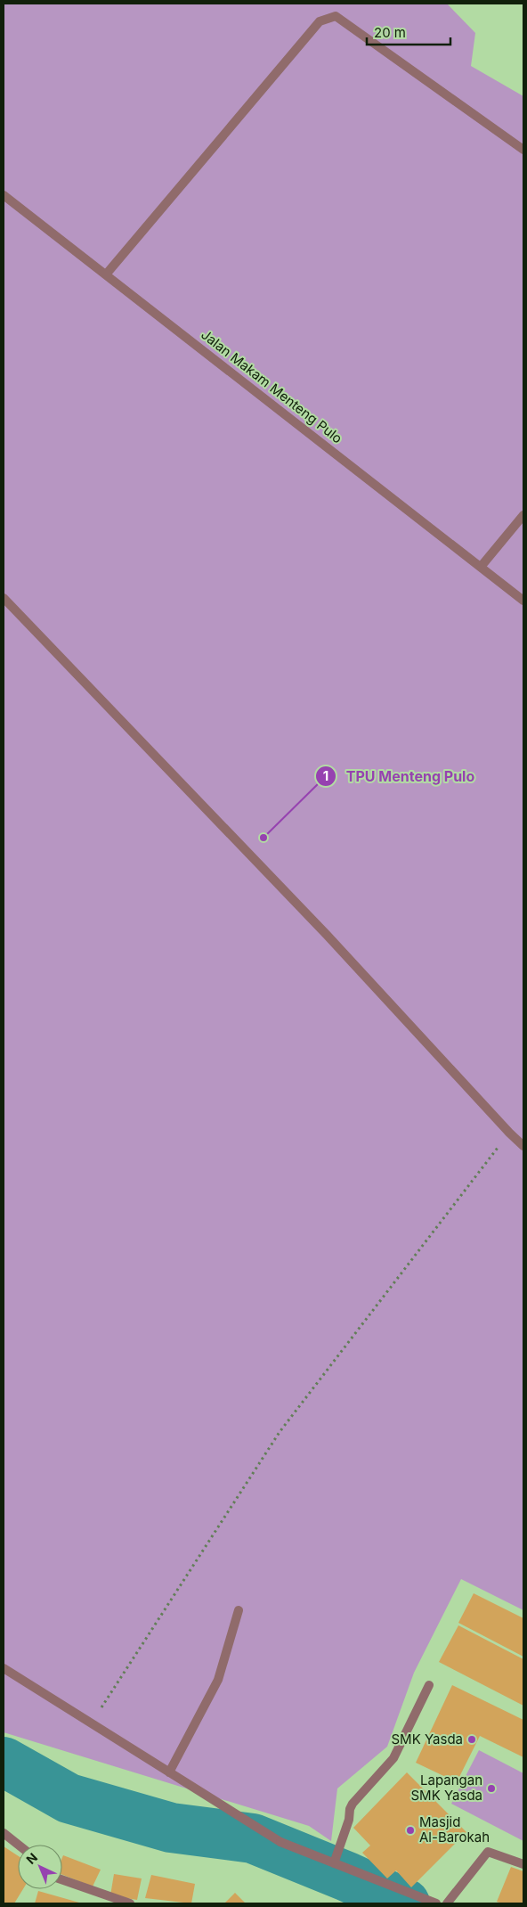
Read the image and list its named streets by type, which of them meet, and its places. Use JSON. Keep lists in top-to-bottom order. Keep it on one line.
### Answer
{"streets":{"street":["Jalan Makam Menteng Pulo"]},"places":["TPU Menteng Pulo","SMK Yasda","Lapangan SMK Yasda","Masjid Al-Barokah"],"scale_bar":"20 m","north":"top left"}
